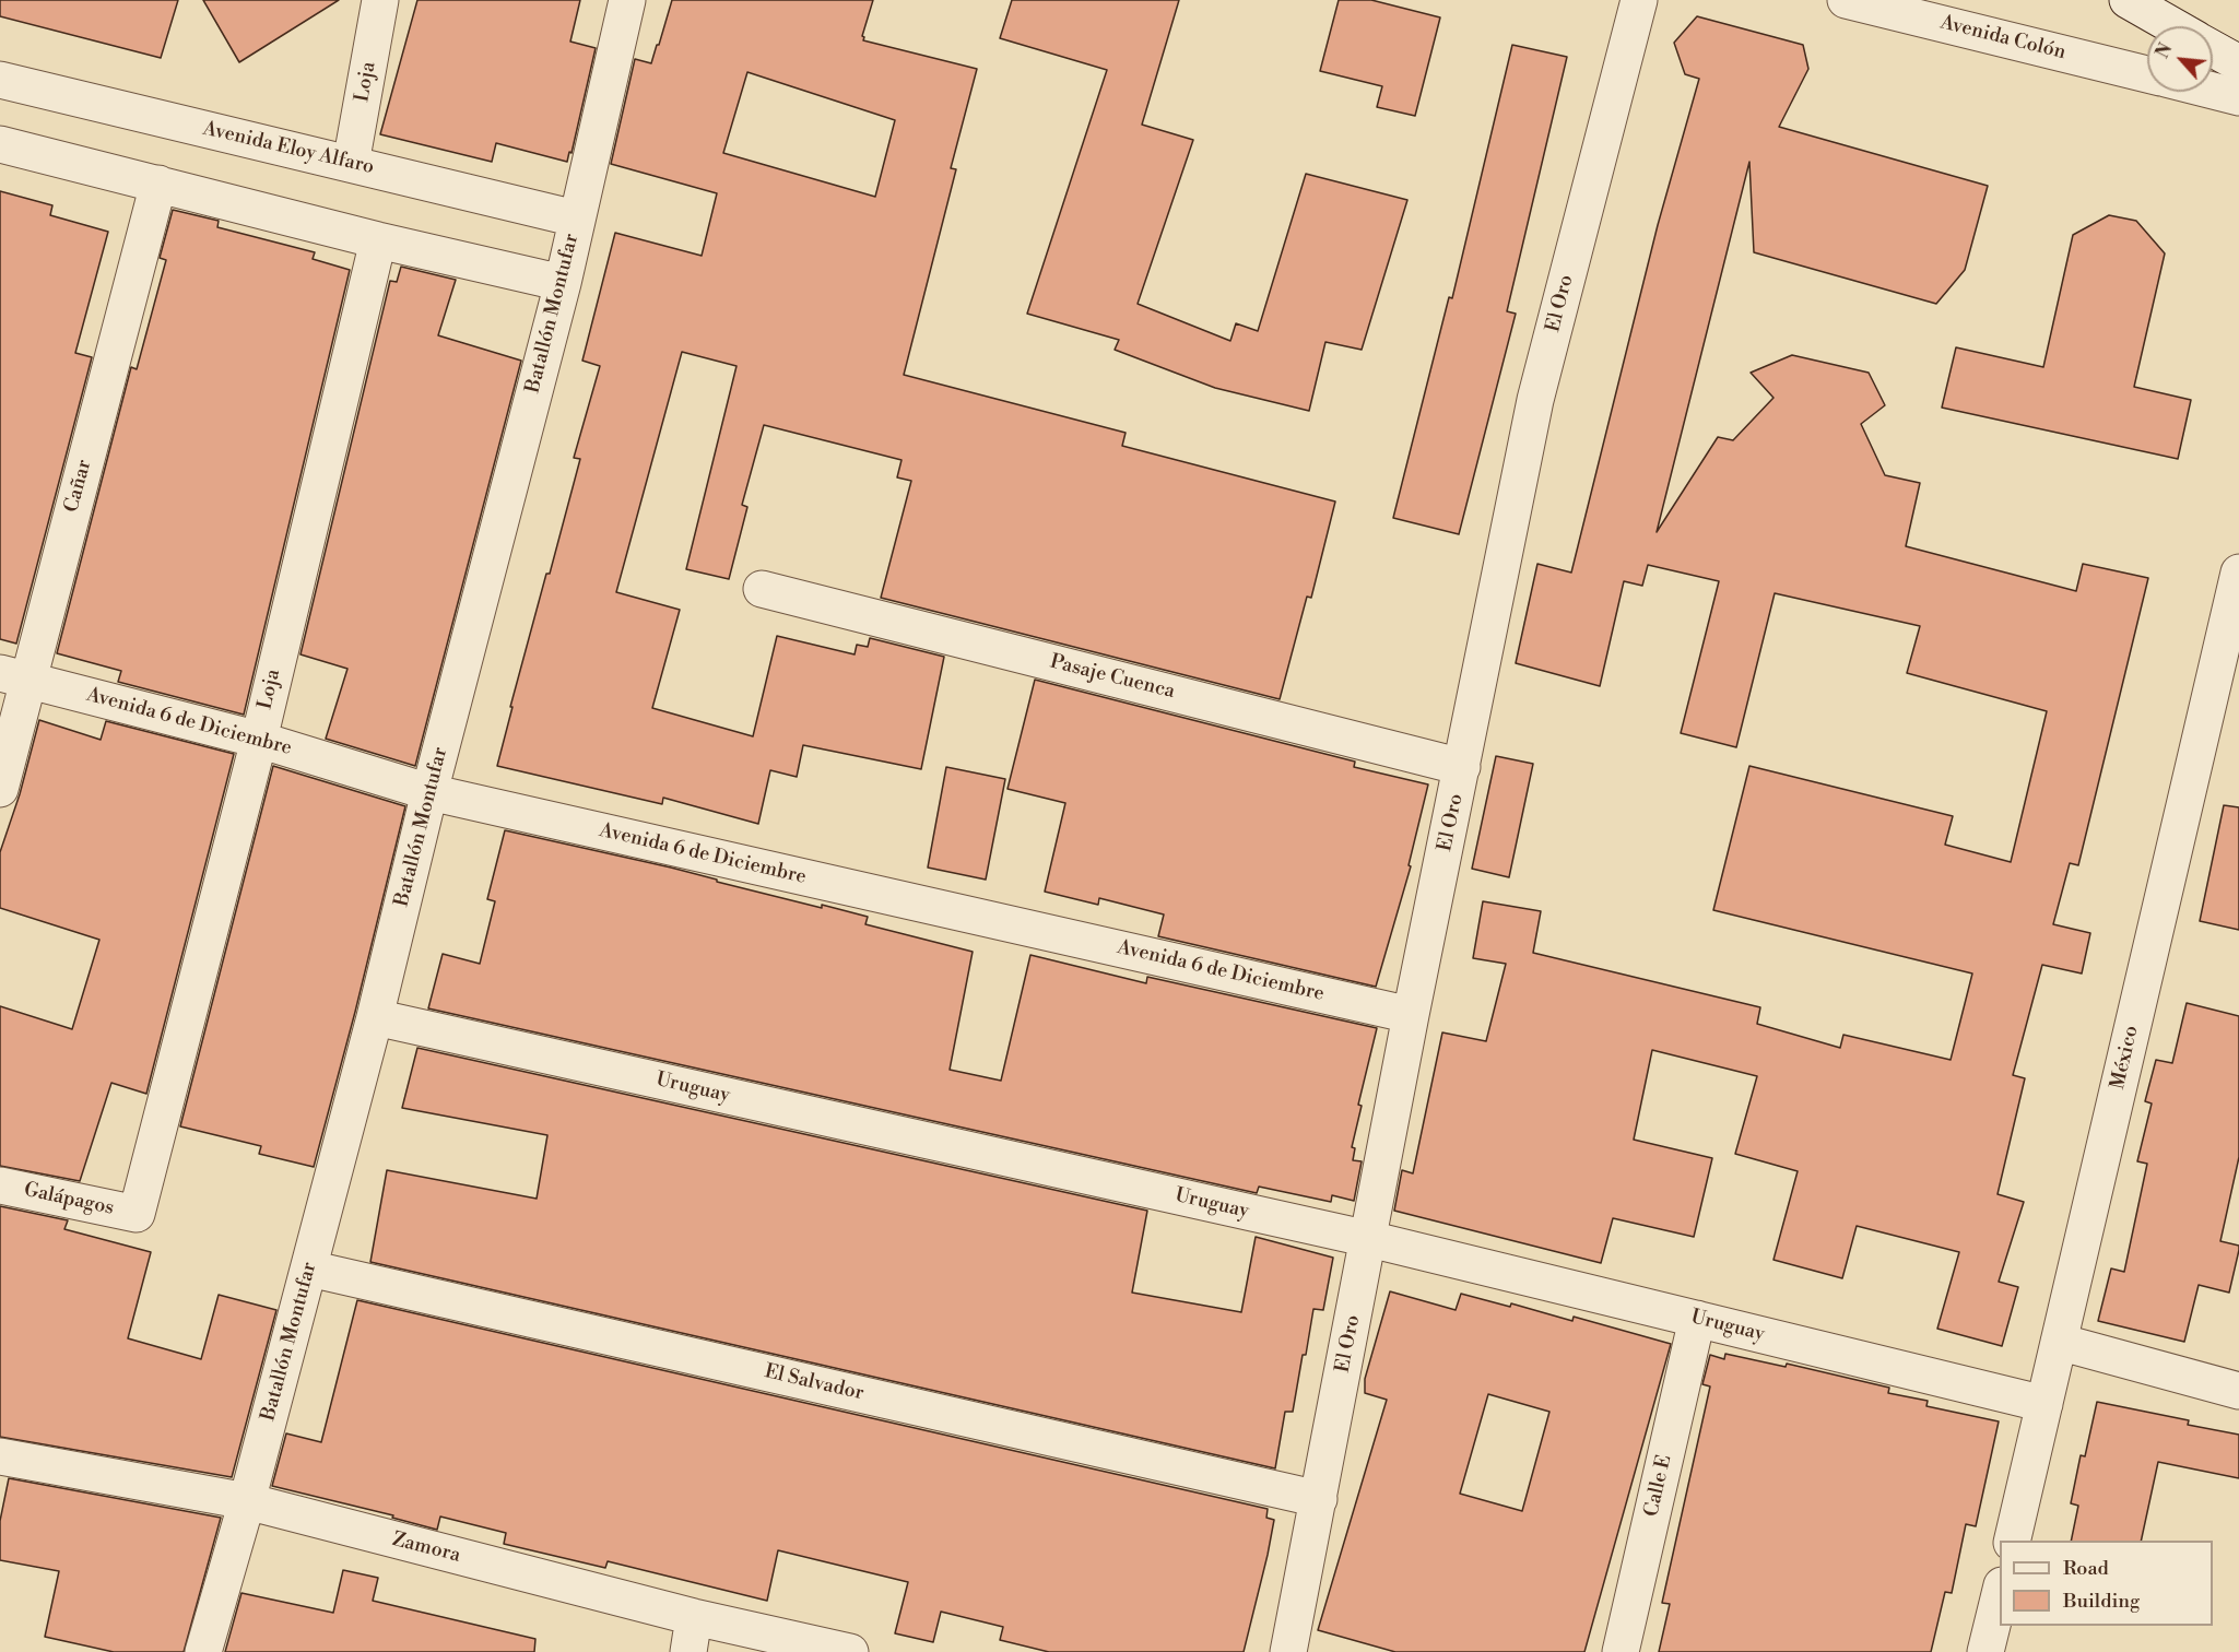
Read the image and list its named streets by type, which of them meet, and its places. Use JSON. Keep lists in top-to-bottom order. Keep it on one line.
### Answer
{"streets":{"street":["Avenida Colón","Loja","Avenida Eloy Alfaro","El Oro","Batallón Montufar","Cañar","Pasaje Cuenca","Avenida 6 de Diciembre","México","Uruguay","Galápagos","El Salvador","Calle E","Zamora"]},"crossings":[["Loja","Avenida Eloy Alfaro"],["Loja","Avenida 6 de Diciembre"],["Loja","Galápagos"],["Avenida Eloy Alfaro","Batallón Montufar"],["El Oro","Pasaje Cuenca"],["El Oro","Avenida 6 de Diciembre"],["El Oro","Uruguay"],["El Oro","El Salvador"],["Batallón Montufar","Avenida 6 de Diciembre"],["Batallón Montufar","Uruguay"],["Batallón Montufar","El Salvador"],["Batallón Montufar","Zamora"],["Cañar","Avenida 6 de Diciembre"],["México","Uruguay"],["Uruguay","Calle E"]],"legend":["Road","Building"],"north":"top left"}
